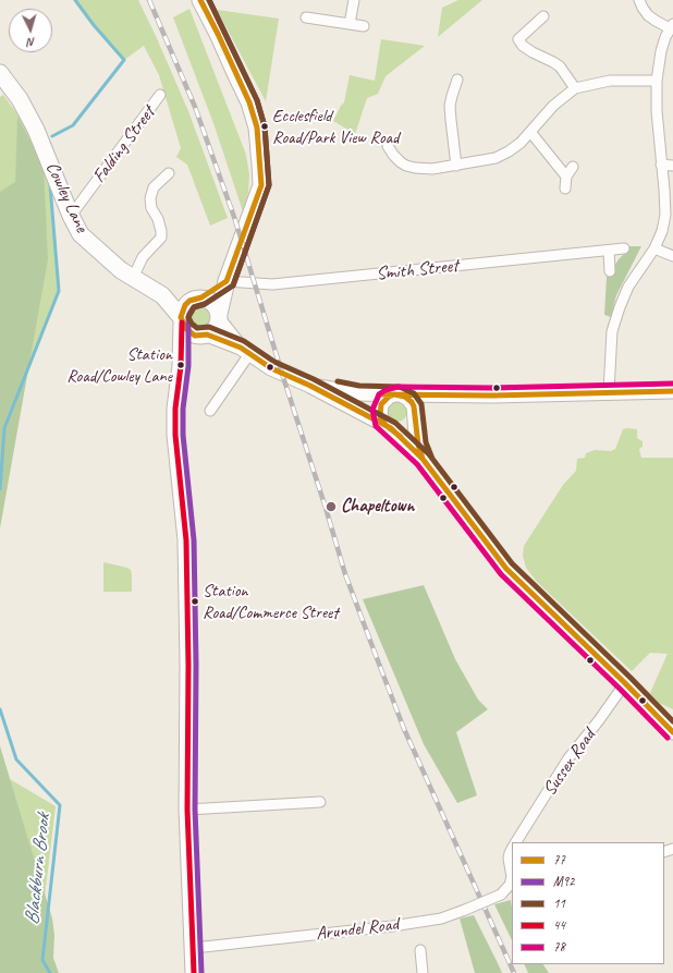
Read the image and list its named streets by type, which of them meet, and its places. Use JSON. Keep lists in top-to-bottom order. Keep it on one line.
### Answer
{"streets":{"main road":["Cowley Lane"],"street":["Falding Street","Smith Street","Sussex Road","Arundel Road"]},"crossings":[["Falding Street","Cowley Lane"]],"water":["Blackburn Brook"],"places":["Ecclesfield Road/Park View Road","Station Road/Cowley Lane","Chapeltown","Station Road/Commerce Street"],"lines":["transit line 77","transit line M92","transit line 11","transit line 44","transit line 78"],"legend":["77","M92","11","44","78"],"north":"bottom"}
